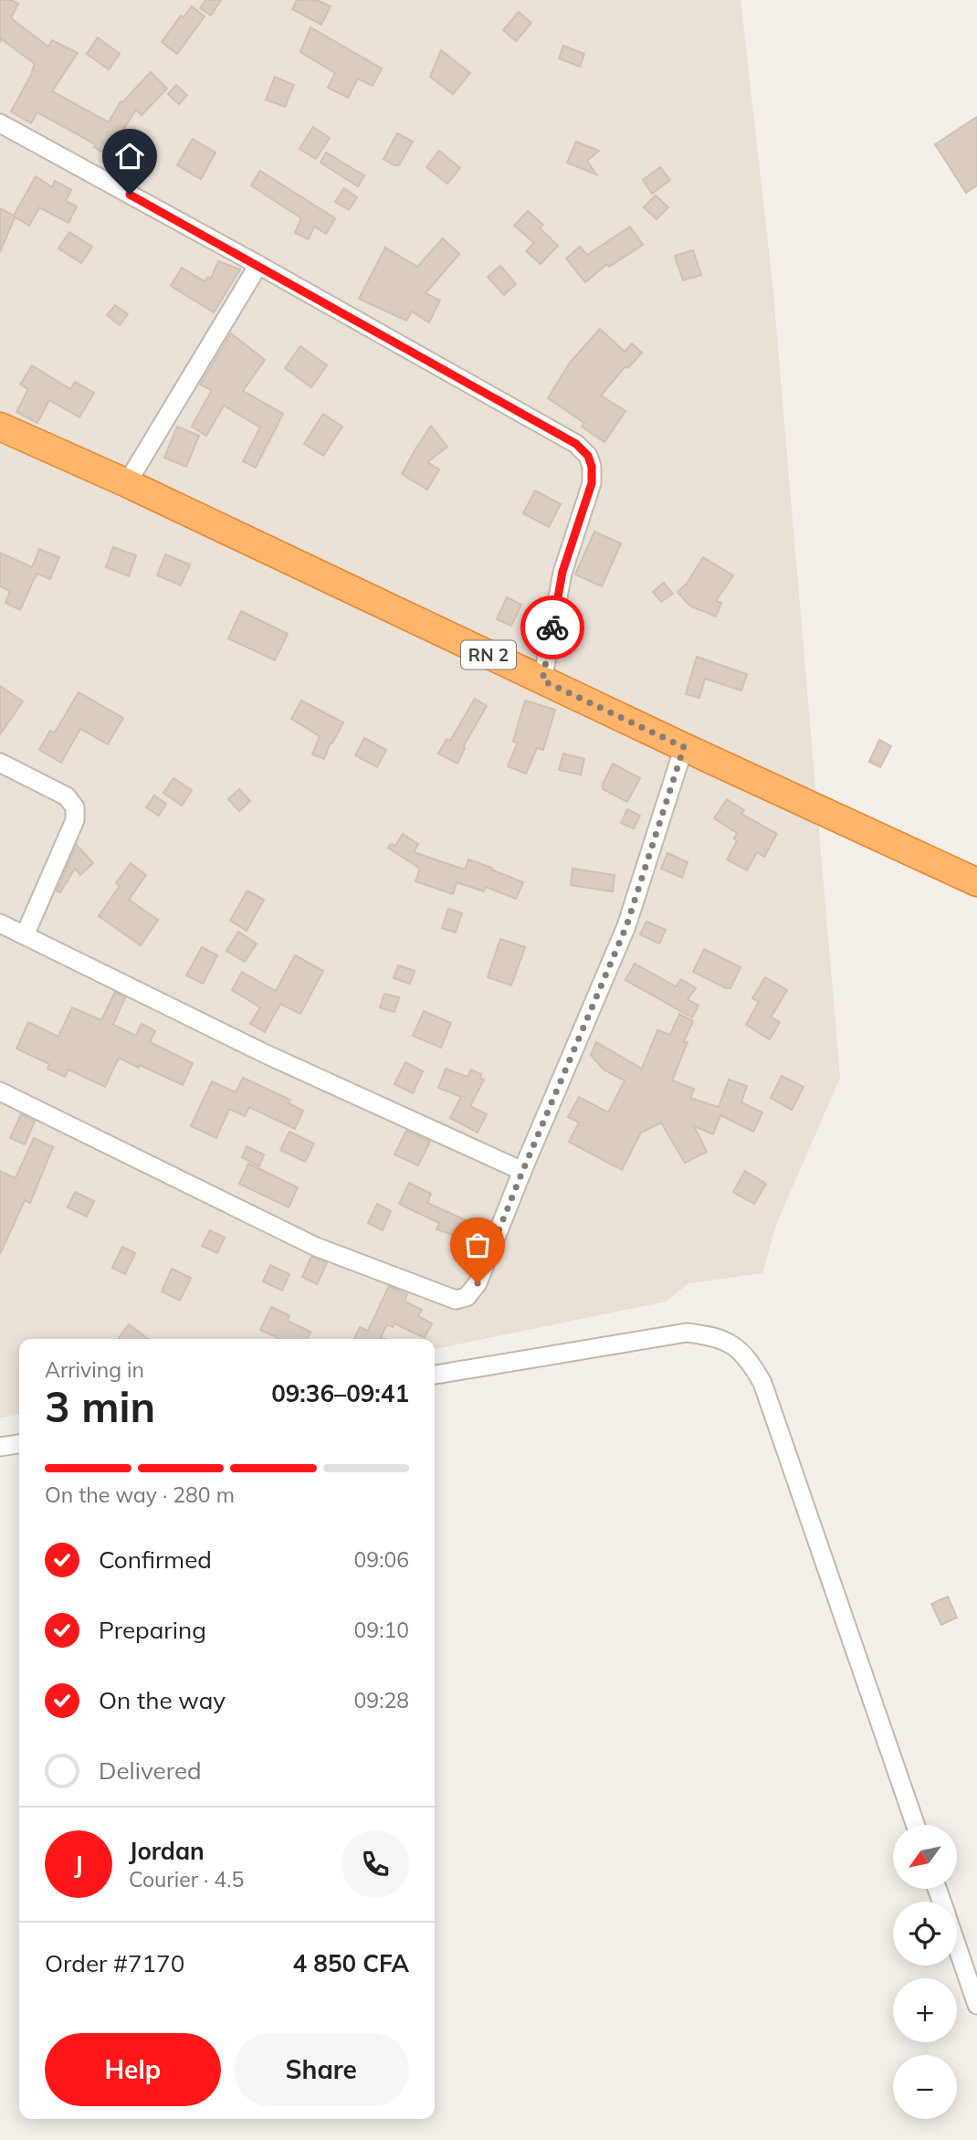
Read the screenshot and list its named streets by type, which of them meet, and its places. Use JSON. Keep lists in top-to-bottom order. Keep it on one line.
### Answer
{"streets":{"highway":["RN 2"]},"north":"bottom left","page":{"heading":["3 min","Arriving in","09:36–09:41"],"panel":["Jordan","Courier · 4.5","Order #7170","4 850 CFA"],"bar":"On the way · 280 m","list":[["Confirmed","09:06"],["Preparing","09:10"],["On the way","09:28"],"Delivered"],"map_buttons":["+","−"],"round":"J","buttons":["Help","Share"]}}
